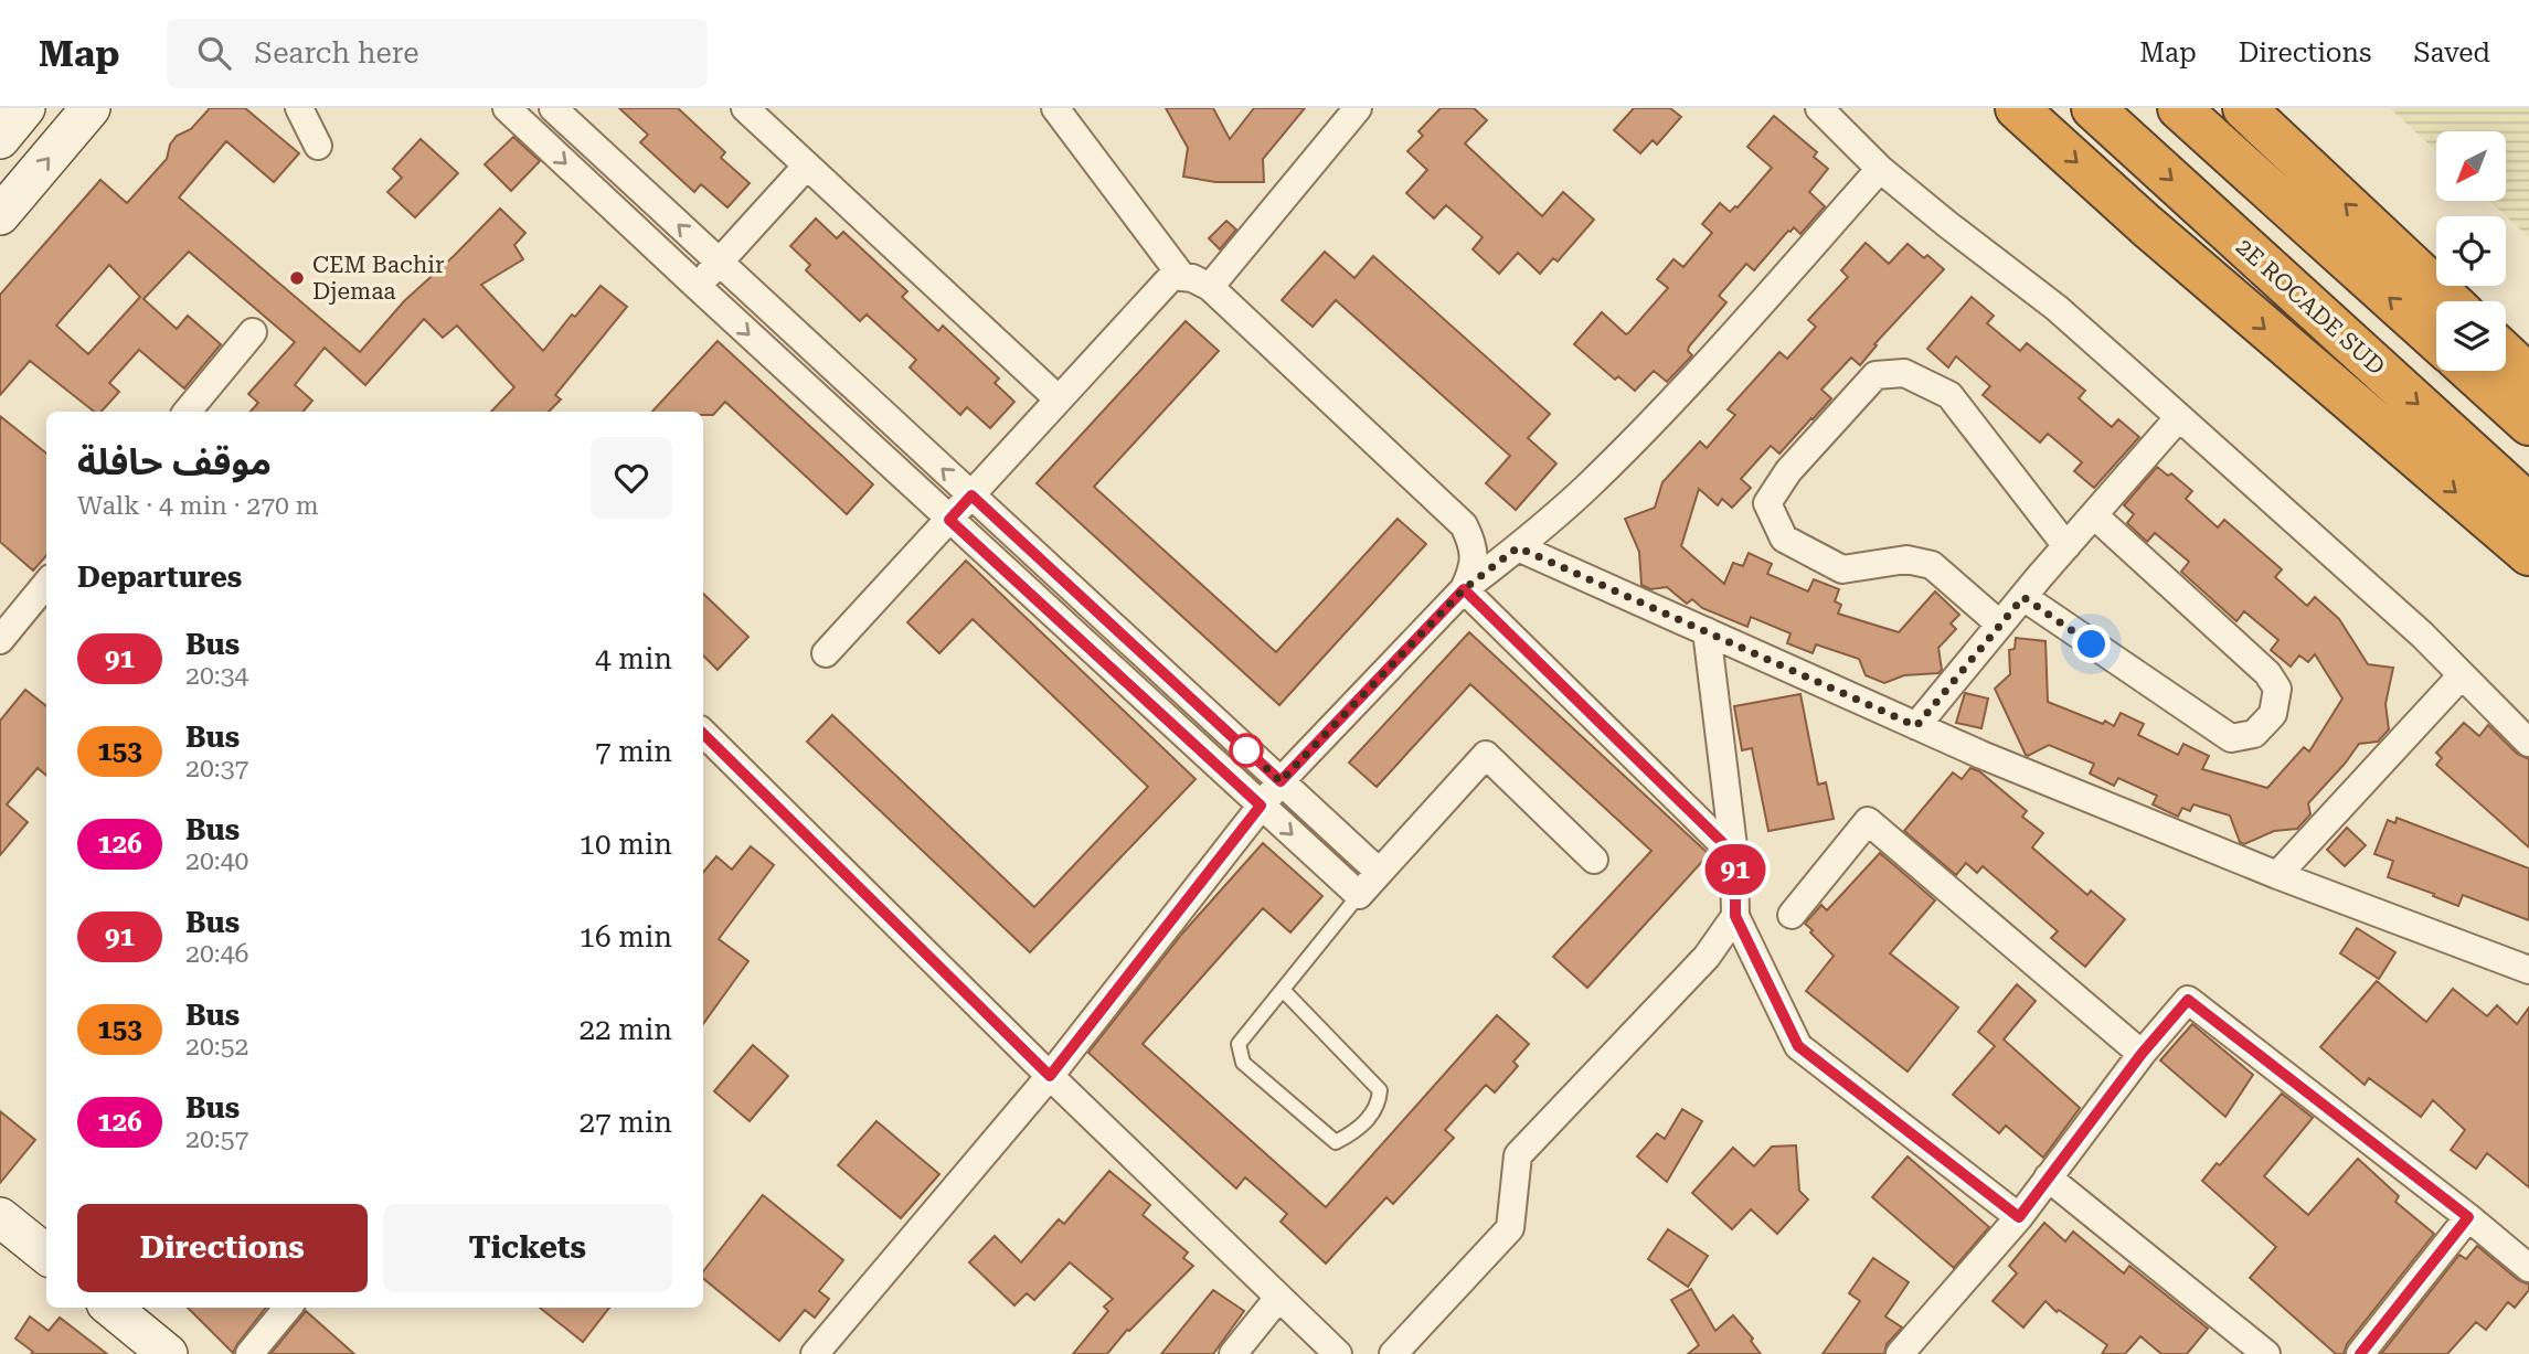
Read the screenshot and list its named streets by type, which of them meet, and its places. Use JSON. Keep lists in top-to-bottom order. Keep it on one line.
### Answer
{"streets":{"highway":["2E ROCADE SUD"]},"places":["CEM Bachir Djemaa"],"lines":["bus line 91"],"north":"bottom left","page":{"header":"Map","search":"Search here","nav":["Map","Directions","Saved"],"on_map":"91","heading":[["موقف حافلة","Walk · 4 min · 270 m"],"Departures"],"list":[{"mark":"91","name":"Bus","note":"20:34","value":"4 min"},{"mark":"153","name":"Bus","note":"20:37","value":"7 min"},{"mark":"126","name":"Bus","note":"20:40","value":"10 min"},{"mark":"91","name":"Bus","note":"20:46","value":"16 min"},{"mark":"153","name":"Bus","note":"20:52","value":"22 min"},{"mark":"126","name":"Bus","note":"20:57","value":"27 min"}],"buttons":["Directions","Tickets"]}}
